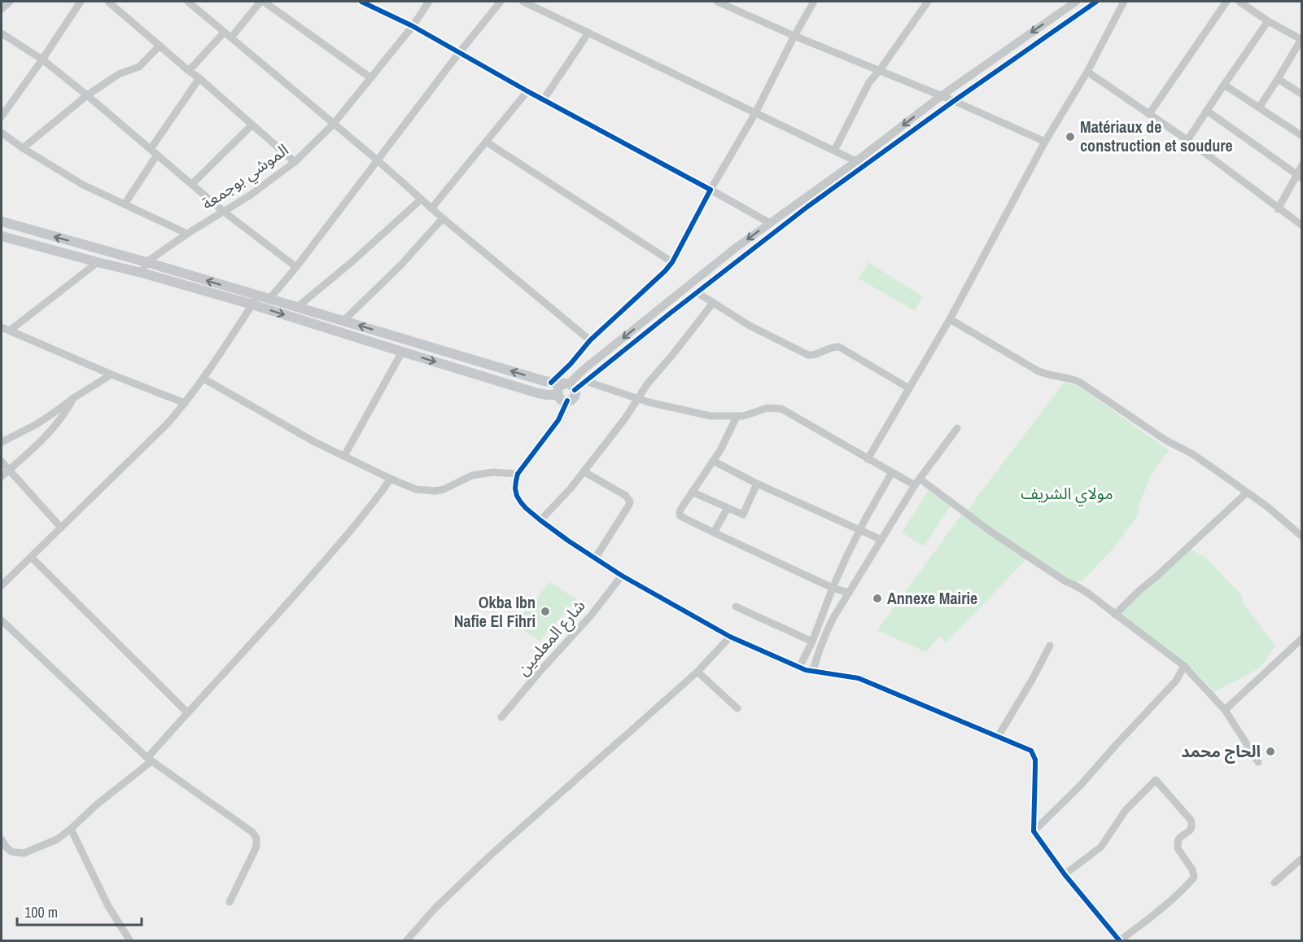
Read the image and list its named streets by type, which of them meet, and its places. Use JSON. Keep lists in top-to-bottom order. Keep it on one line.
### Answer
{"streets":{"street":["الموشي بوجمعة","شارع المعلمين"]},"parks":["مولاي الشريف"],"places":["Matériaux de construction et soudure","Annexe Mairie","Okba Ibn Nafie El Fihri","الحاج محمد"],"scale_bar":"100 m"}
